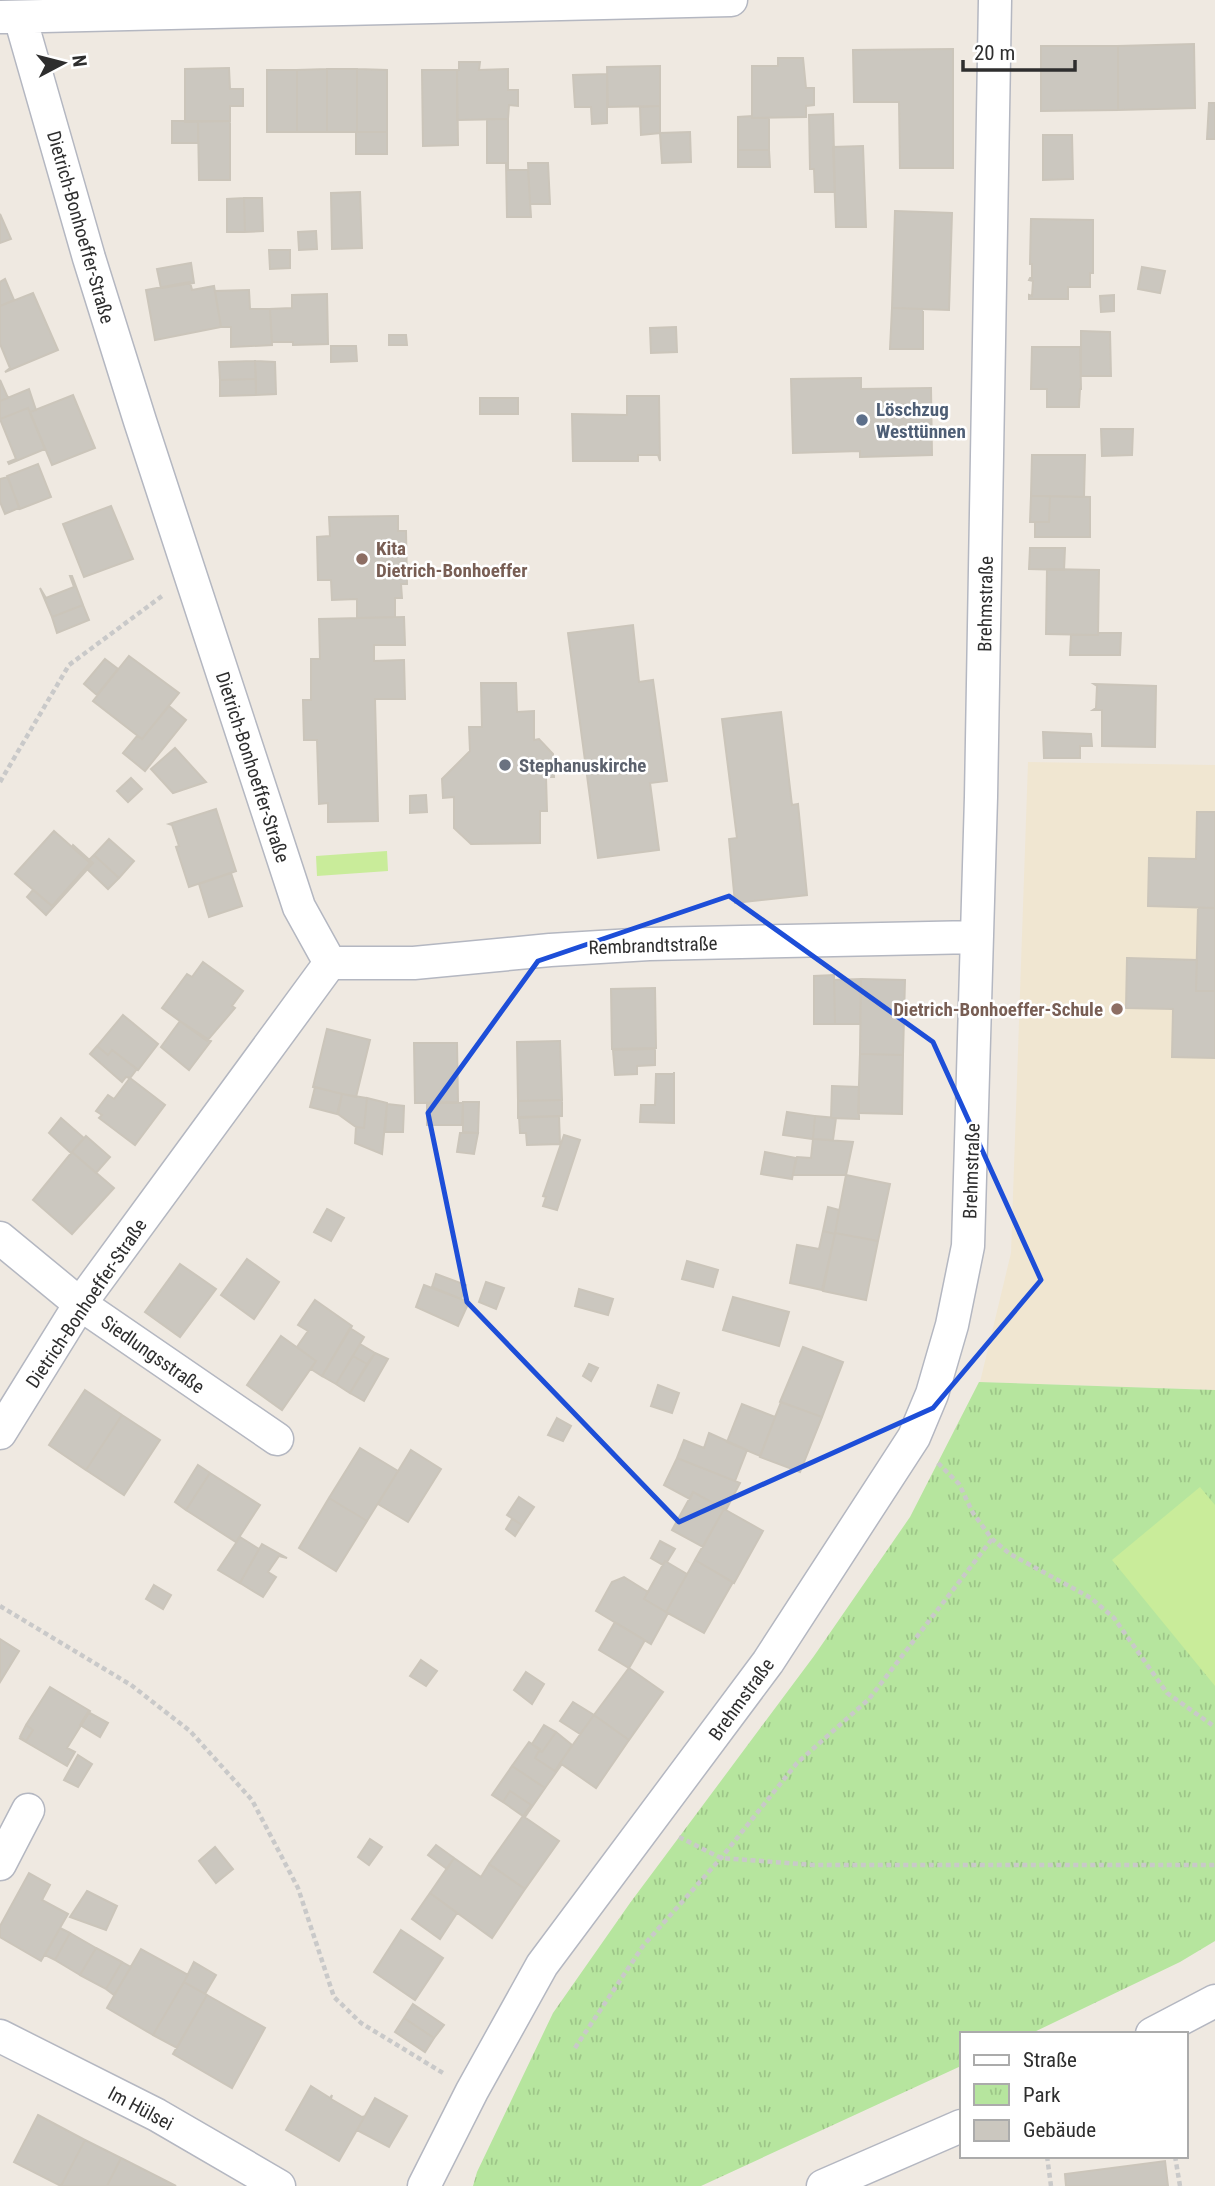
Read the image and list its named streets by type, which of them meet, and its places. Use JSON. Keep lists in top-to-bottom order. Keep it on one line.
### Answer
{"streets":{"street":["Dietrich-Bonhoeffer-Straße","Brehmstraße","Rembrandtstraße","Siedlungsstraße","Im Hülsei"]},"crossings":[["Dietrich-Bonhoeffer-Straße","Rembrandtstraße"],["Dietrich-Bonhoeffer-Straße","Siedlungsstraße"],["Brehmstraße","Rembrandtstraße"]],"places":["Löschzug Westtünnen","Kita Dietrich-Bonhoeffer","Stephanuskirche","Dietrich-Bonhoeffer-Schule"],"legend":["Straße","Park","Gebäude"],"scale_bar":"20 m","north":"right"}
